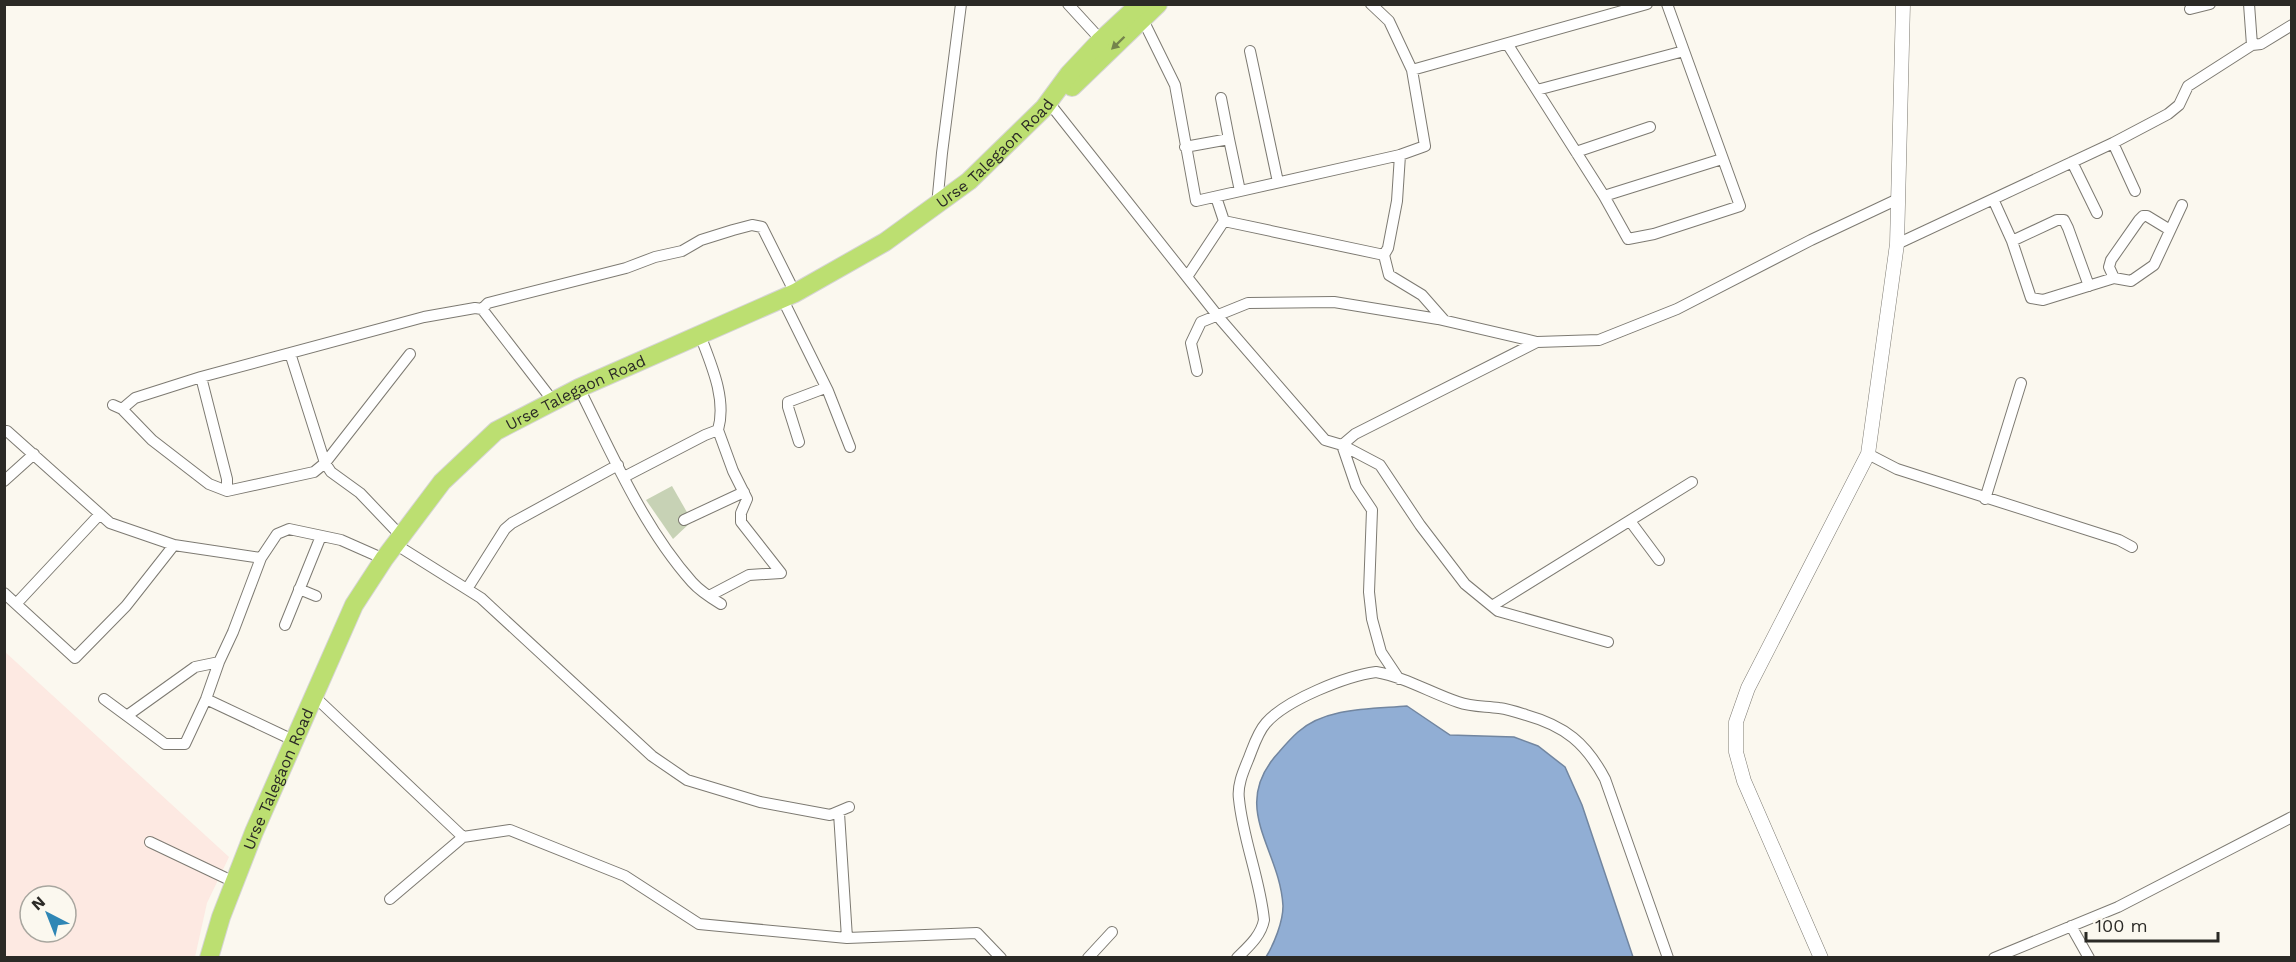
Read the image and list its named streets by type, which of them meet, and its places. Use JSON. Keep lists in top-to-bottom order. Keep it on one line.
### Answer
{"streets":{"highway":["Urse Talegaon Road"]},"scale_bar":"100 m","north":"top left"}
